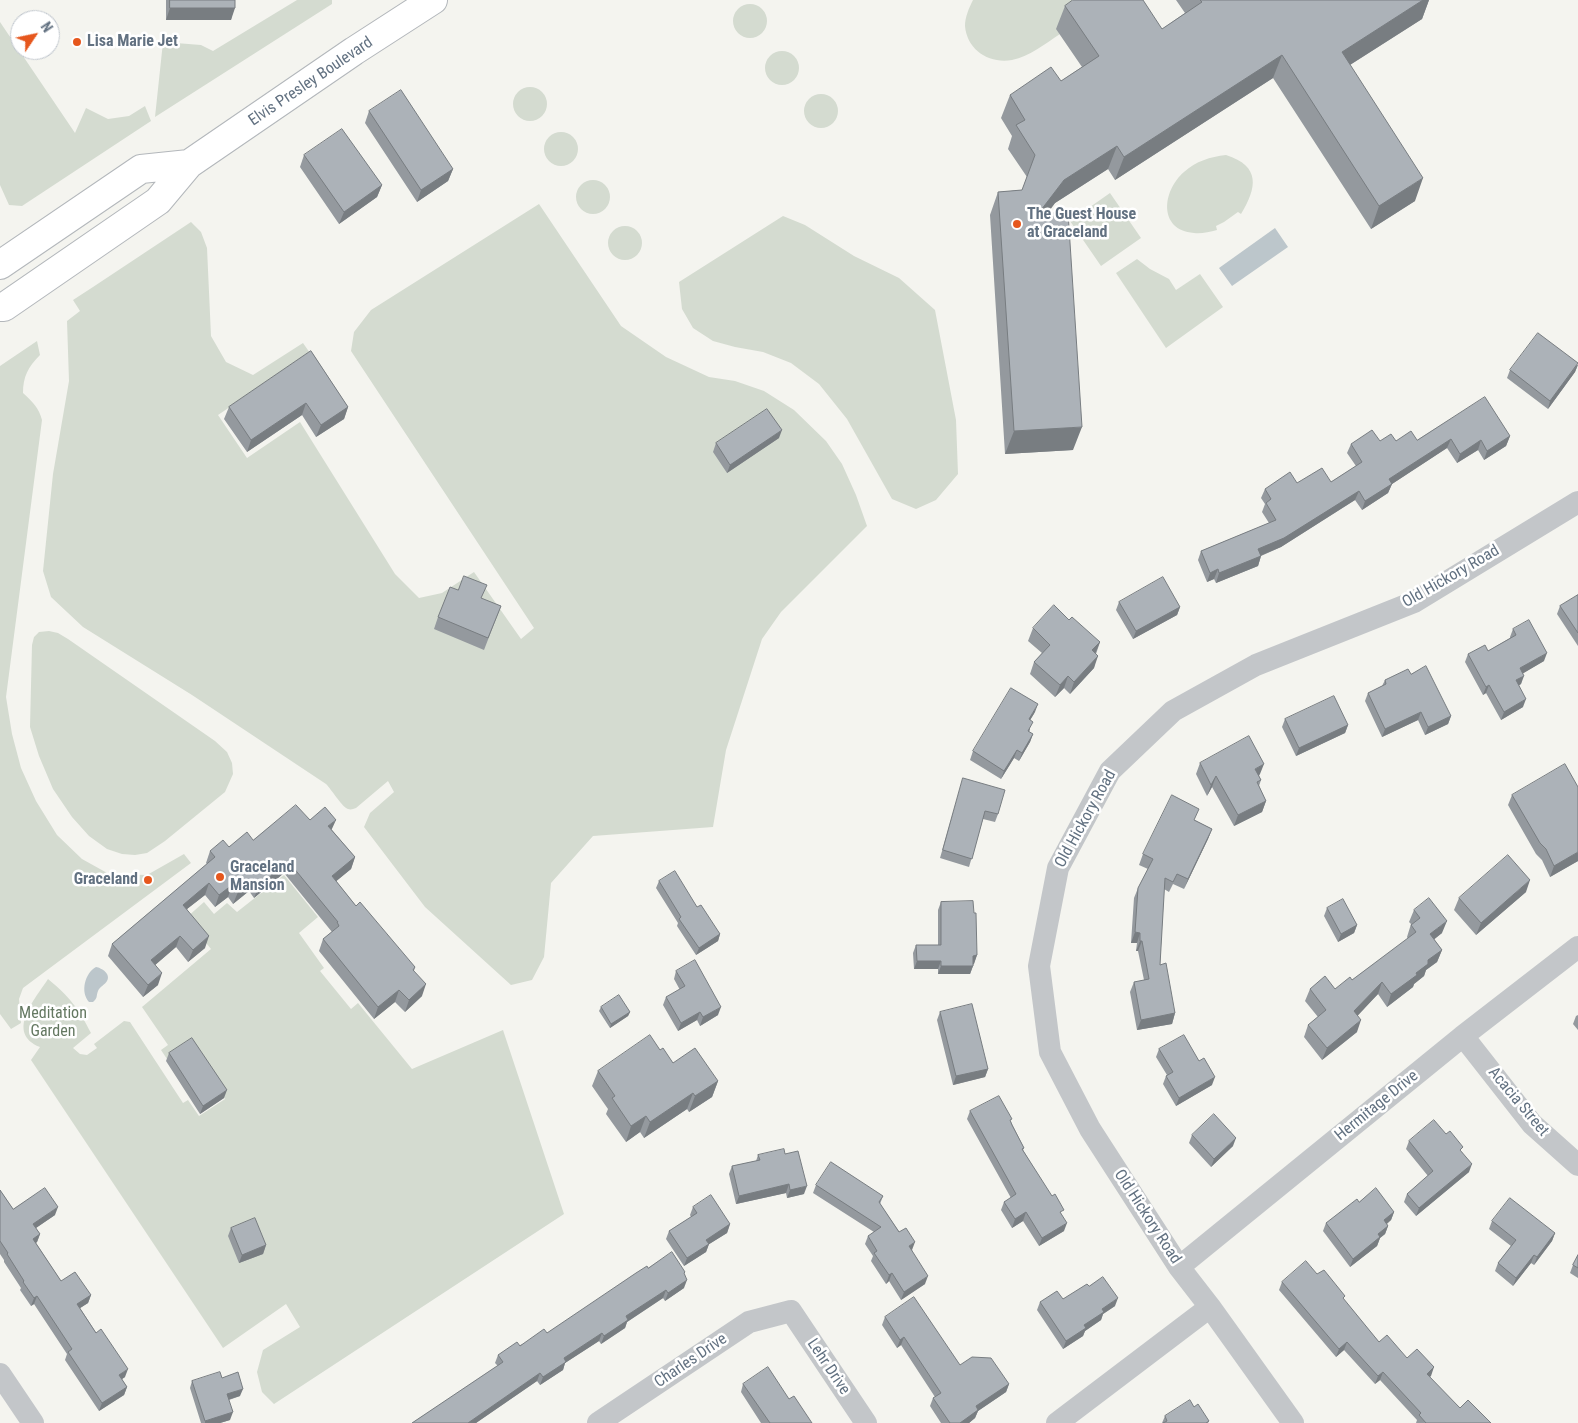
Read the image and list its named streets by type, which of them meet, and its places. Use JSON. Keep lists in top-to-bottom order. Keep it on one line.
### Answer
{"streets":{"main road":["Elvis Presley Boulevard"],"street":["Old Hickory Road","Acacia Street","Hermitage Drive","Charles Drive","Lehr Drive"]},"crossings":[["Old Hickory Road","Hermitage Drive"],["Acacia Street","Hermitage Drive"],["Charles Drive","Lehr Drive"]],"parks":["Meditation Garden"],"places":["Lisa Marie Jet","The Guest House at Graceland","Graceland Mansion","Graceland"],"north":"top right"}
